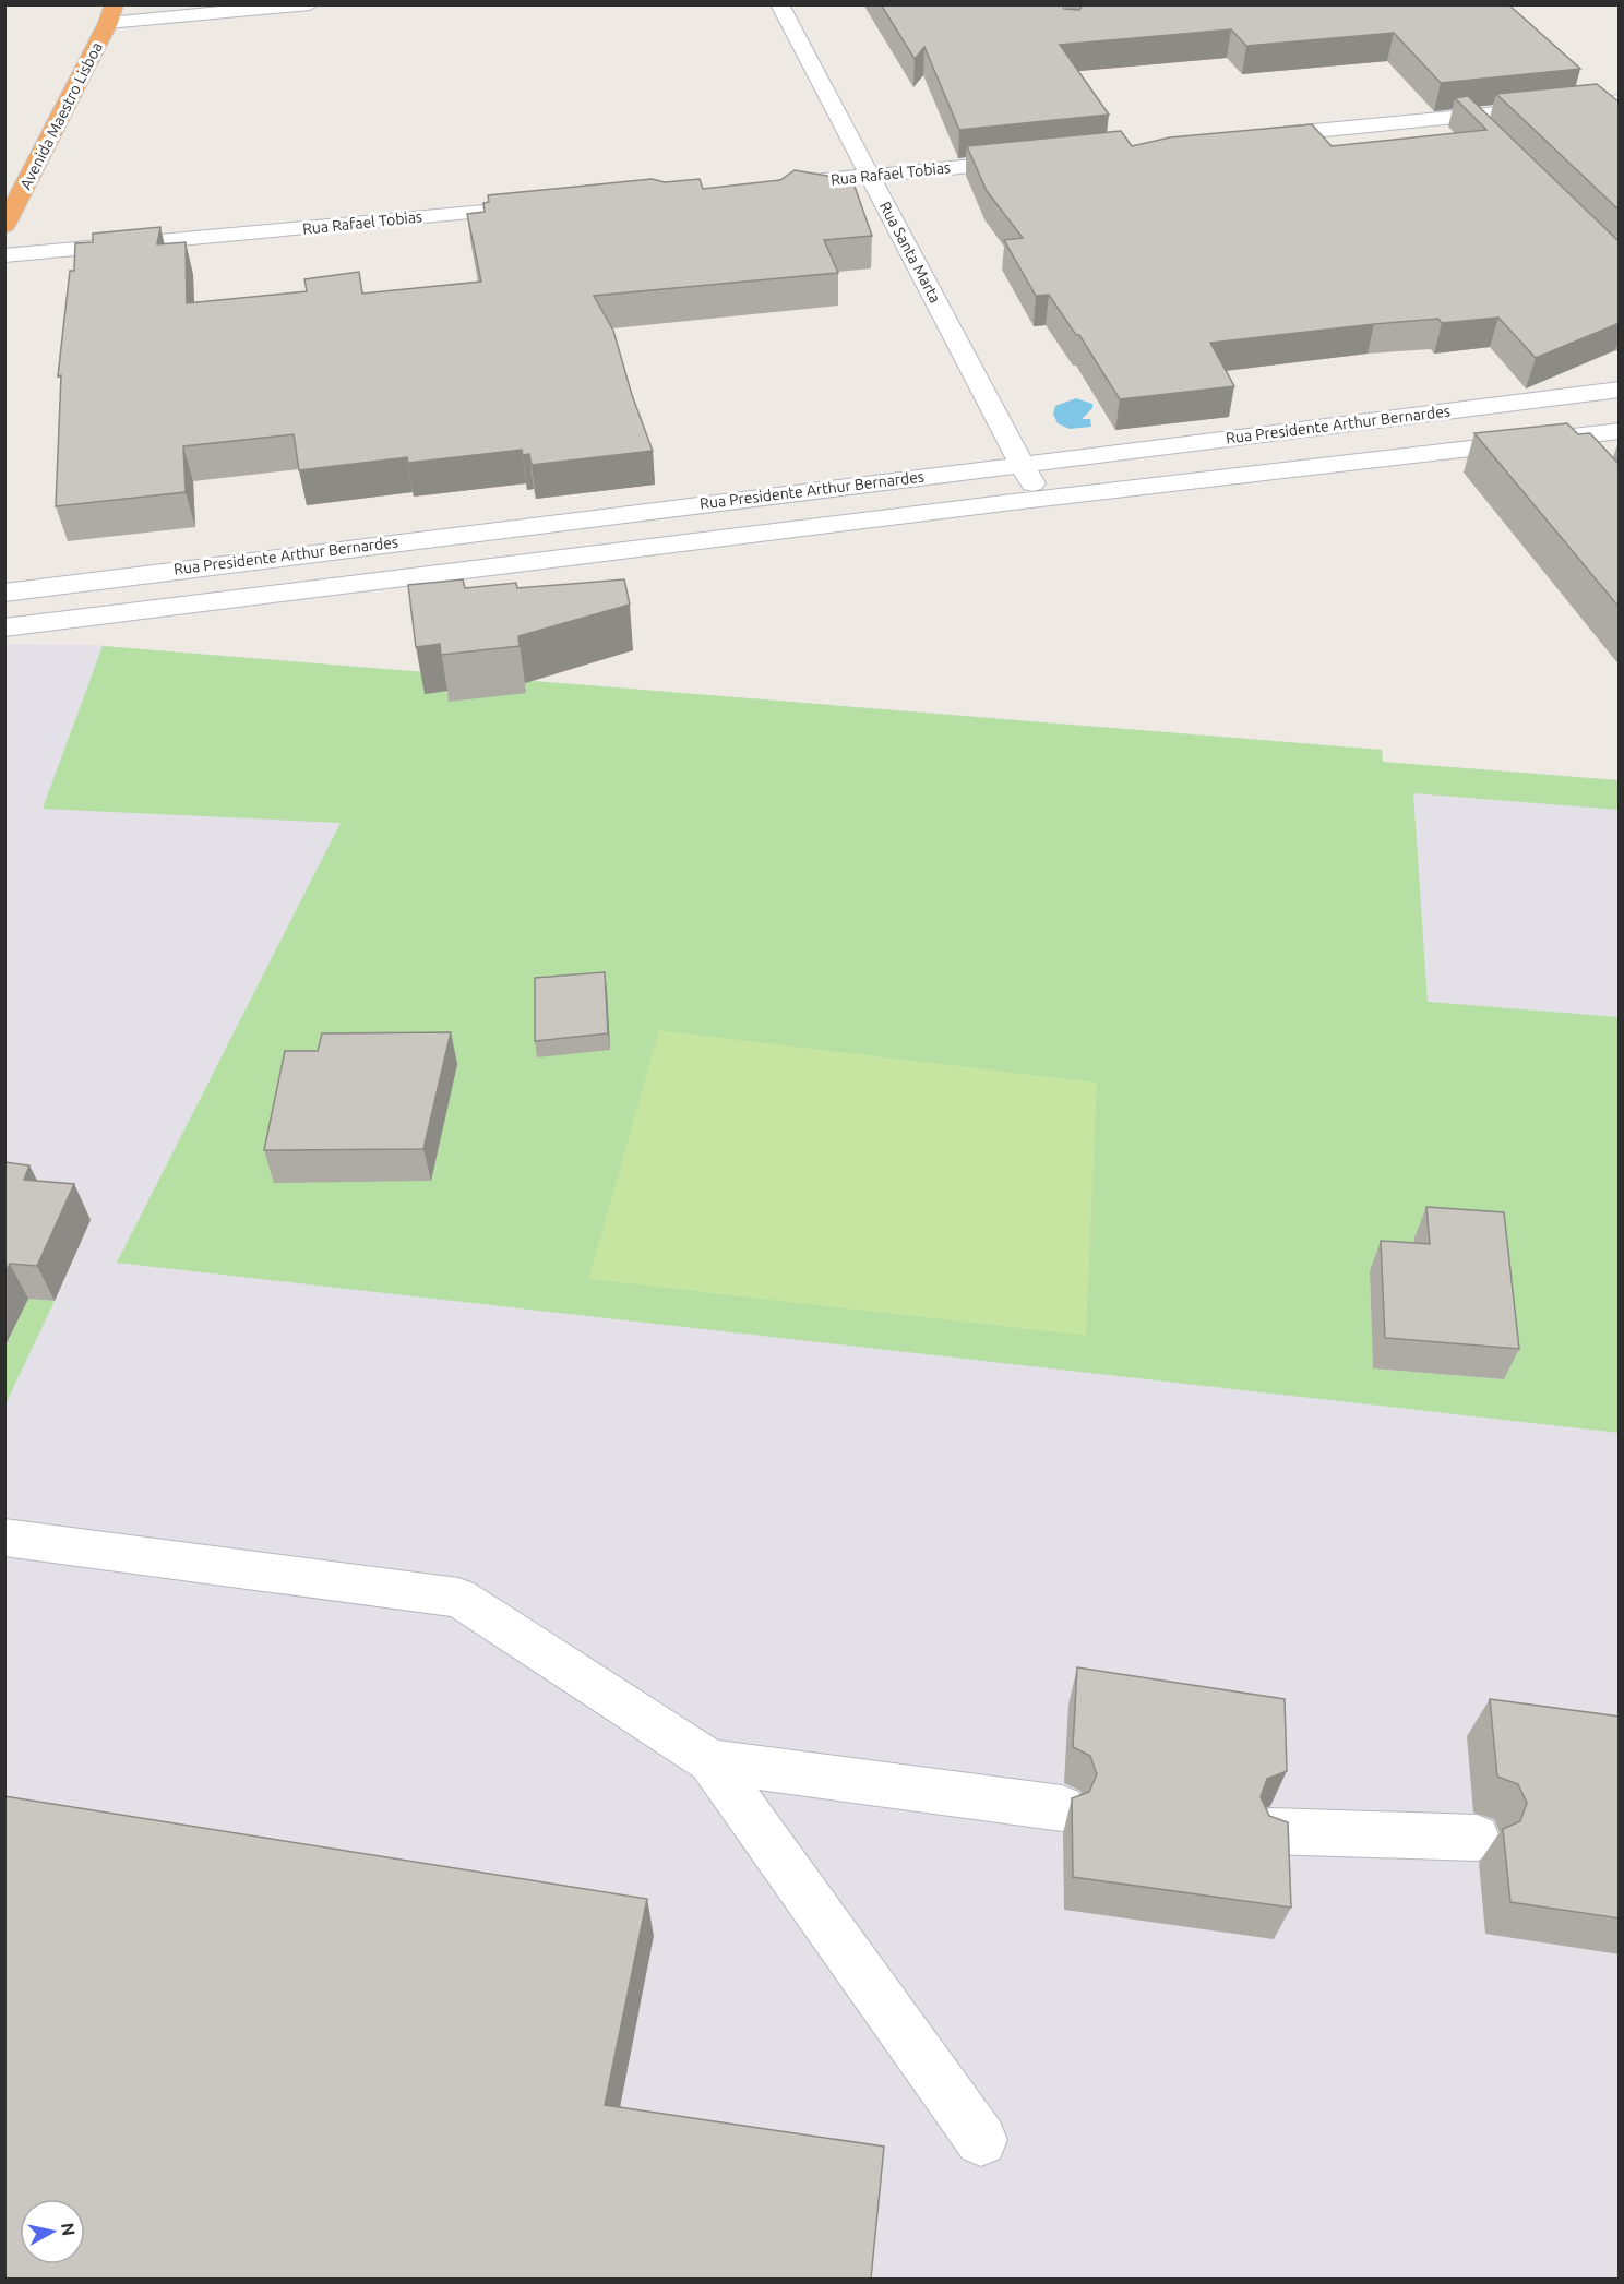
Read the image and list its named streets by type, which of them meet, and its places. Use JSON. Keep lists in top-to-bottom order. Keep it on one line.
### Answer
{"streets":{"highway":["Avenida Maestro Lisboa"],"street":["Rua Rafael Tobias","Rua Santa Marta","Rua Presidente Arthur Bernardes"]},"crossings":[["Rua Rafael Tobias","Rua Santa Marta"],["Rua Santa Marta","Rua Presidente Arthur Bernardes"]],"north":"right"}
